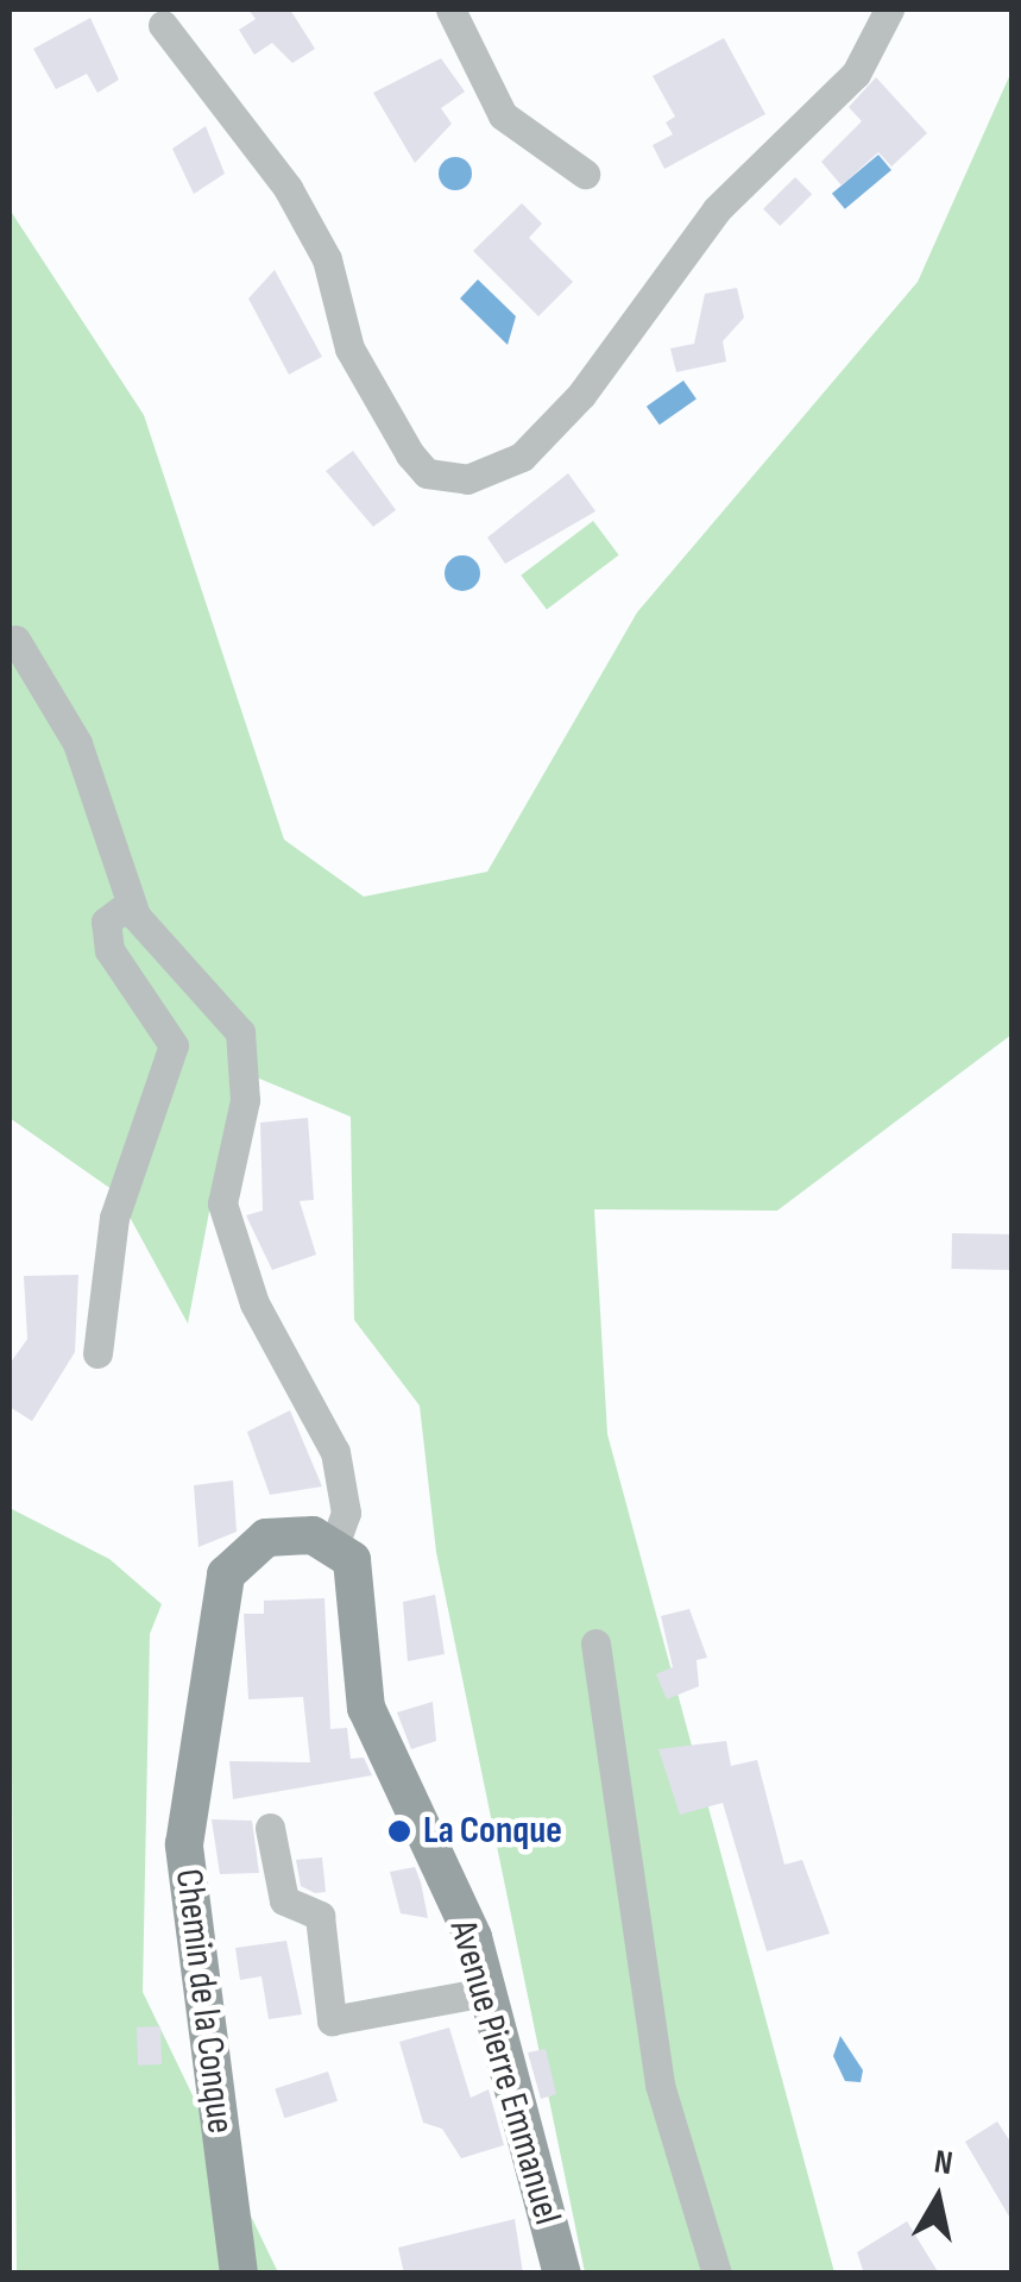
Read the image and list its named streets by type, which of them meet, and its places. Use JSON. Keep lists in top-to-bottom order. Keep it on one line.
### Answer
{"streets":{"street":["Chemin de la Conque","Avenue Pierre Emmanuel"]},"crossings":[["Chemin de la Conque","Avenue Pierre Emmanuel"]],"places":["La Conque"],"north":"top"}
